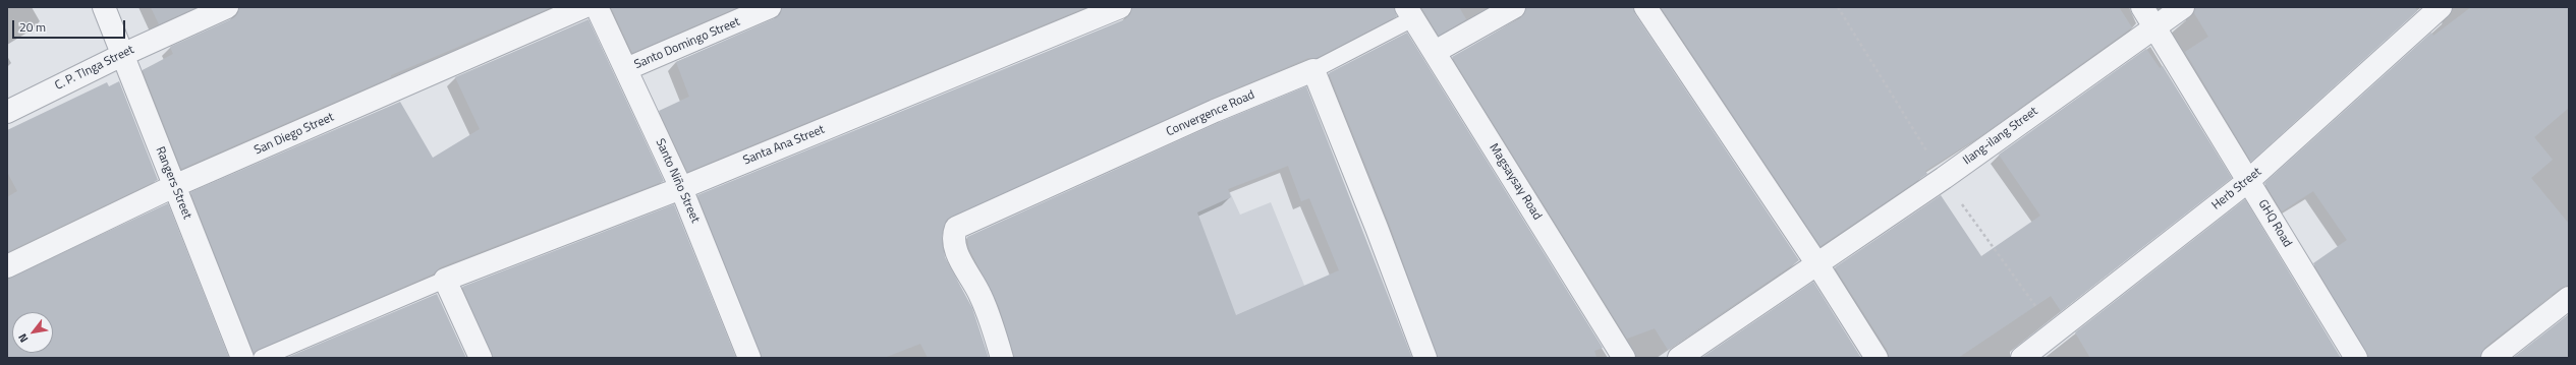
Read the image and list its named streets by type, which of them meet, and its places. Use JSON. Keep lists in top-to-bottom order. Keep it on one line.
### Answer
{"streets":{"street":["Santo Domingo Street","C. P. TInga Street","Convergence Road","San Diego Street","Ilang-ilang Street","Santa Ana Street","Santo Niño Street","Magsaysay Road","Rangers Street","Herb Street","GHQ Road"]},"crossings":[["Santo Domingo Street","Santo Niño Street"],["C. P. TInga Street","Rangers Street"],["San Diego Street","Rangers Street"],["Ilang-ilang Street","GHQ Road"],["Santa Ana Street","Santo Niño Street"],["Herb Street","GHQ Road"]],"scale_bar":"20 m","north":"bottom left"}
